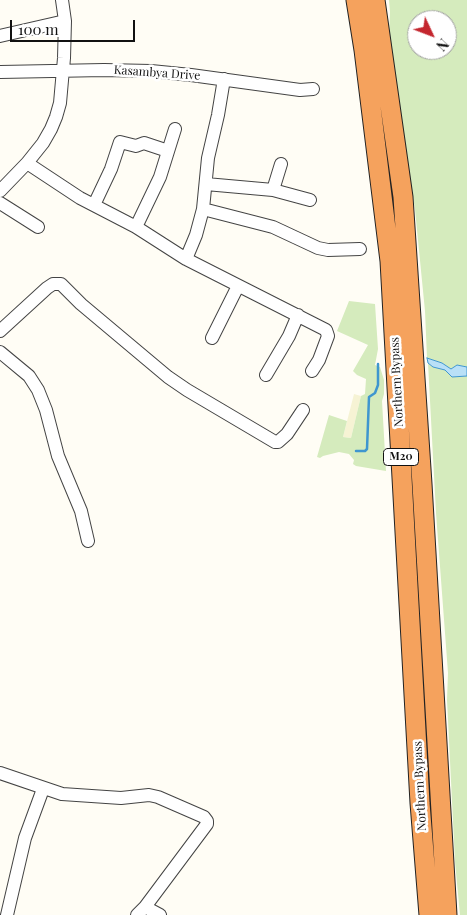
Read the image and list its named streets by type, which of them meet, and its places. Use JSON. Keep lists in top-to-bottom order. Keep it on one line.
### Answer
{"streets":{"highway":["Northern Bypass","M20"],"street":["Kasambya Drive"]},"scale_bar":"100 m","north":"bottom right"}
